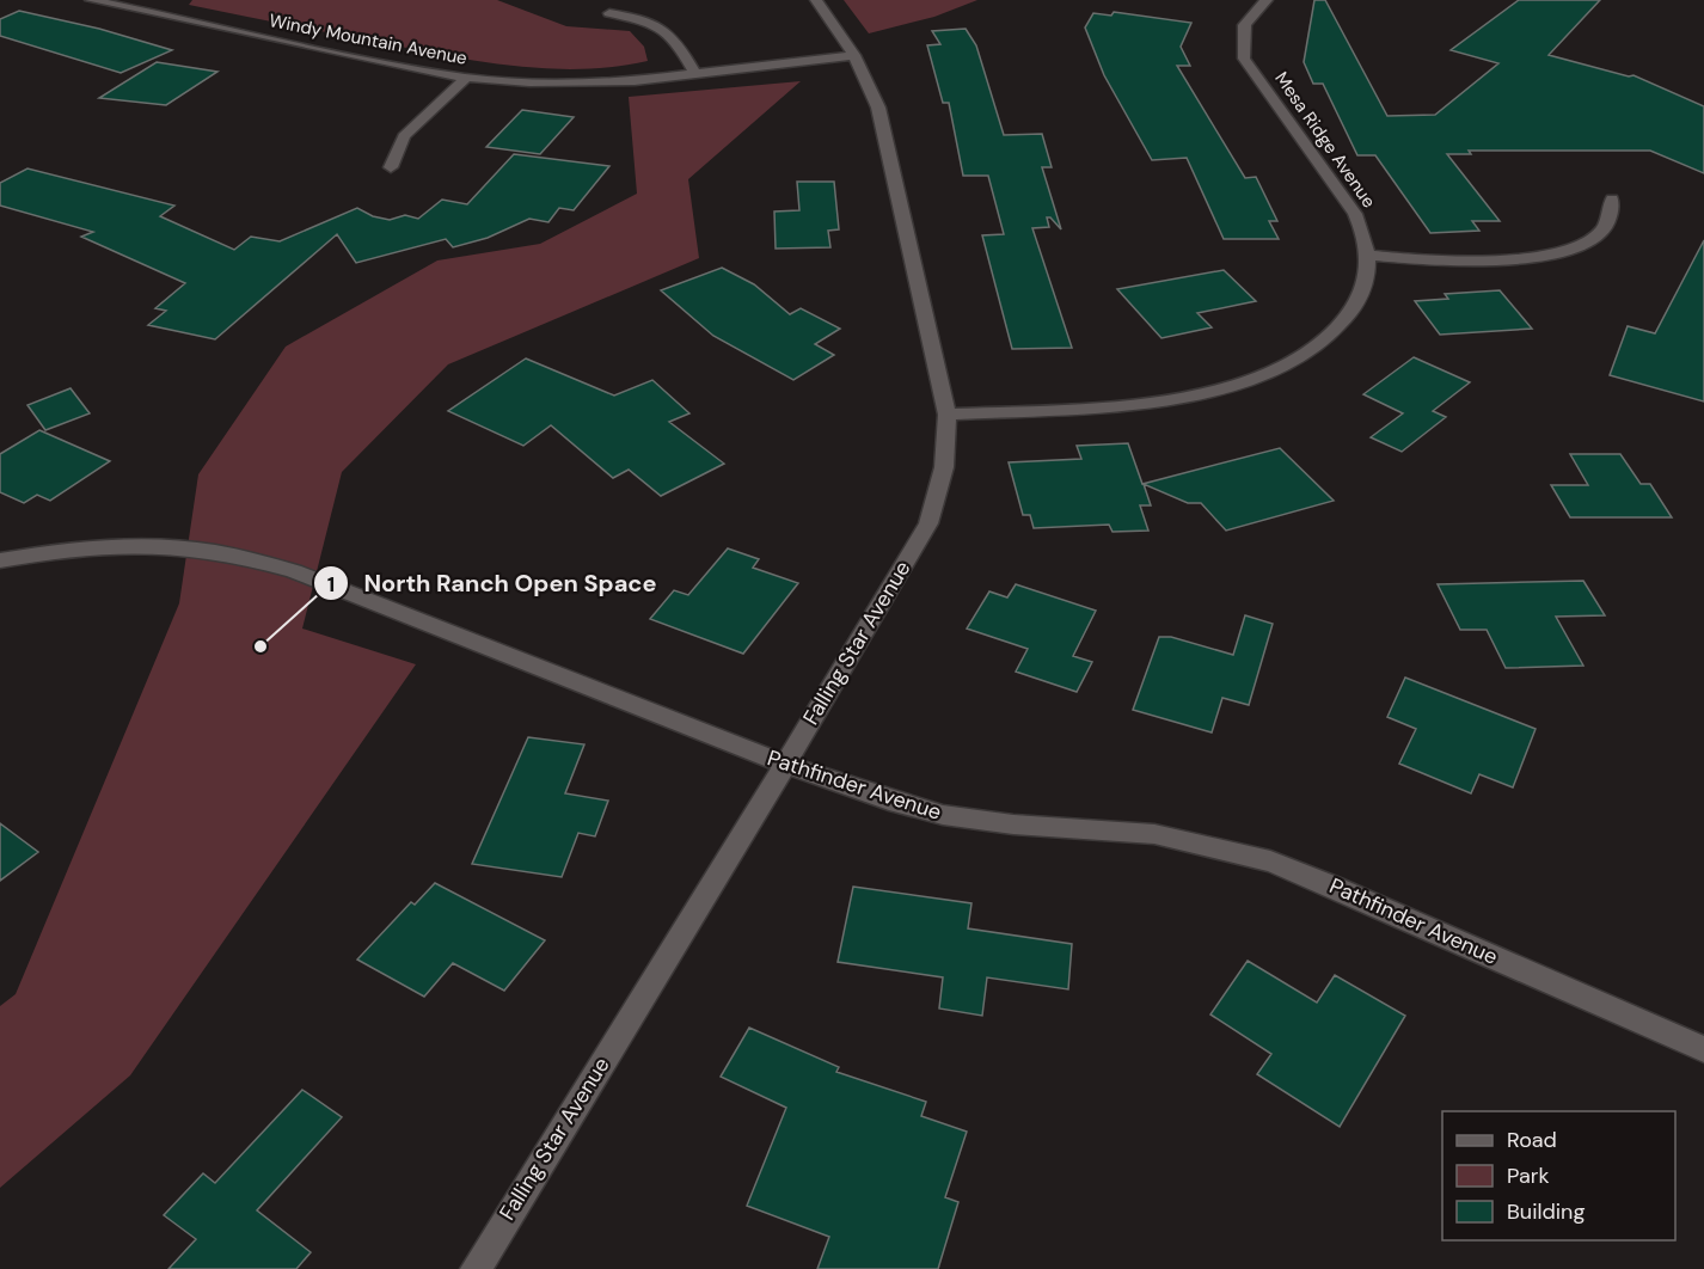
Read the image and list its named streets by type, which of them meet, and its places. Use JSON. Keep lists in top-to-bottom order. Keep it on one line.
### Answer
{"streets":{"street":["Windy Mountain Avenue","Mesa Ridge Avenue","Falling Star Avenue","Pathfinder Avenue"]},"crossings":[["Windy Mountain Avenue","Falling Star Avenue"],["Mesa Ridge Avenue","Falling Star Avenue"],["Falling Star Avenue","Pathfinder Avenue"]],"places":["North Ranch Open Space"],"legend":["Road","Park","Building"]}
